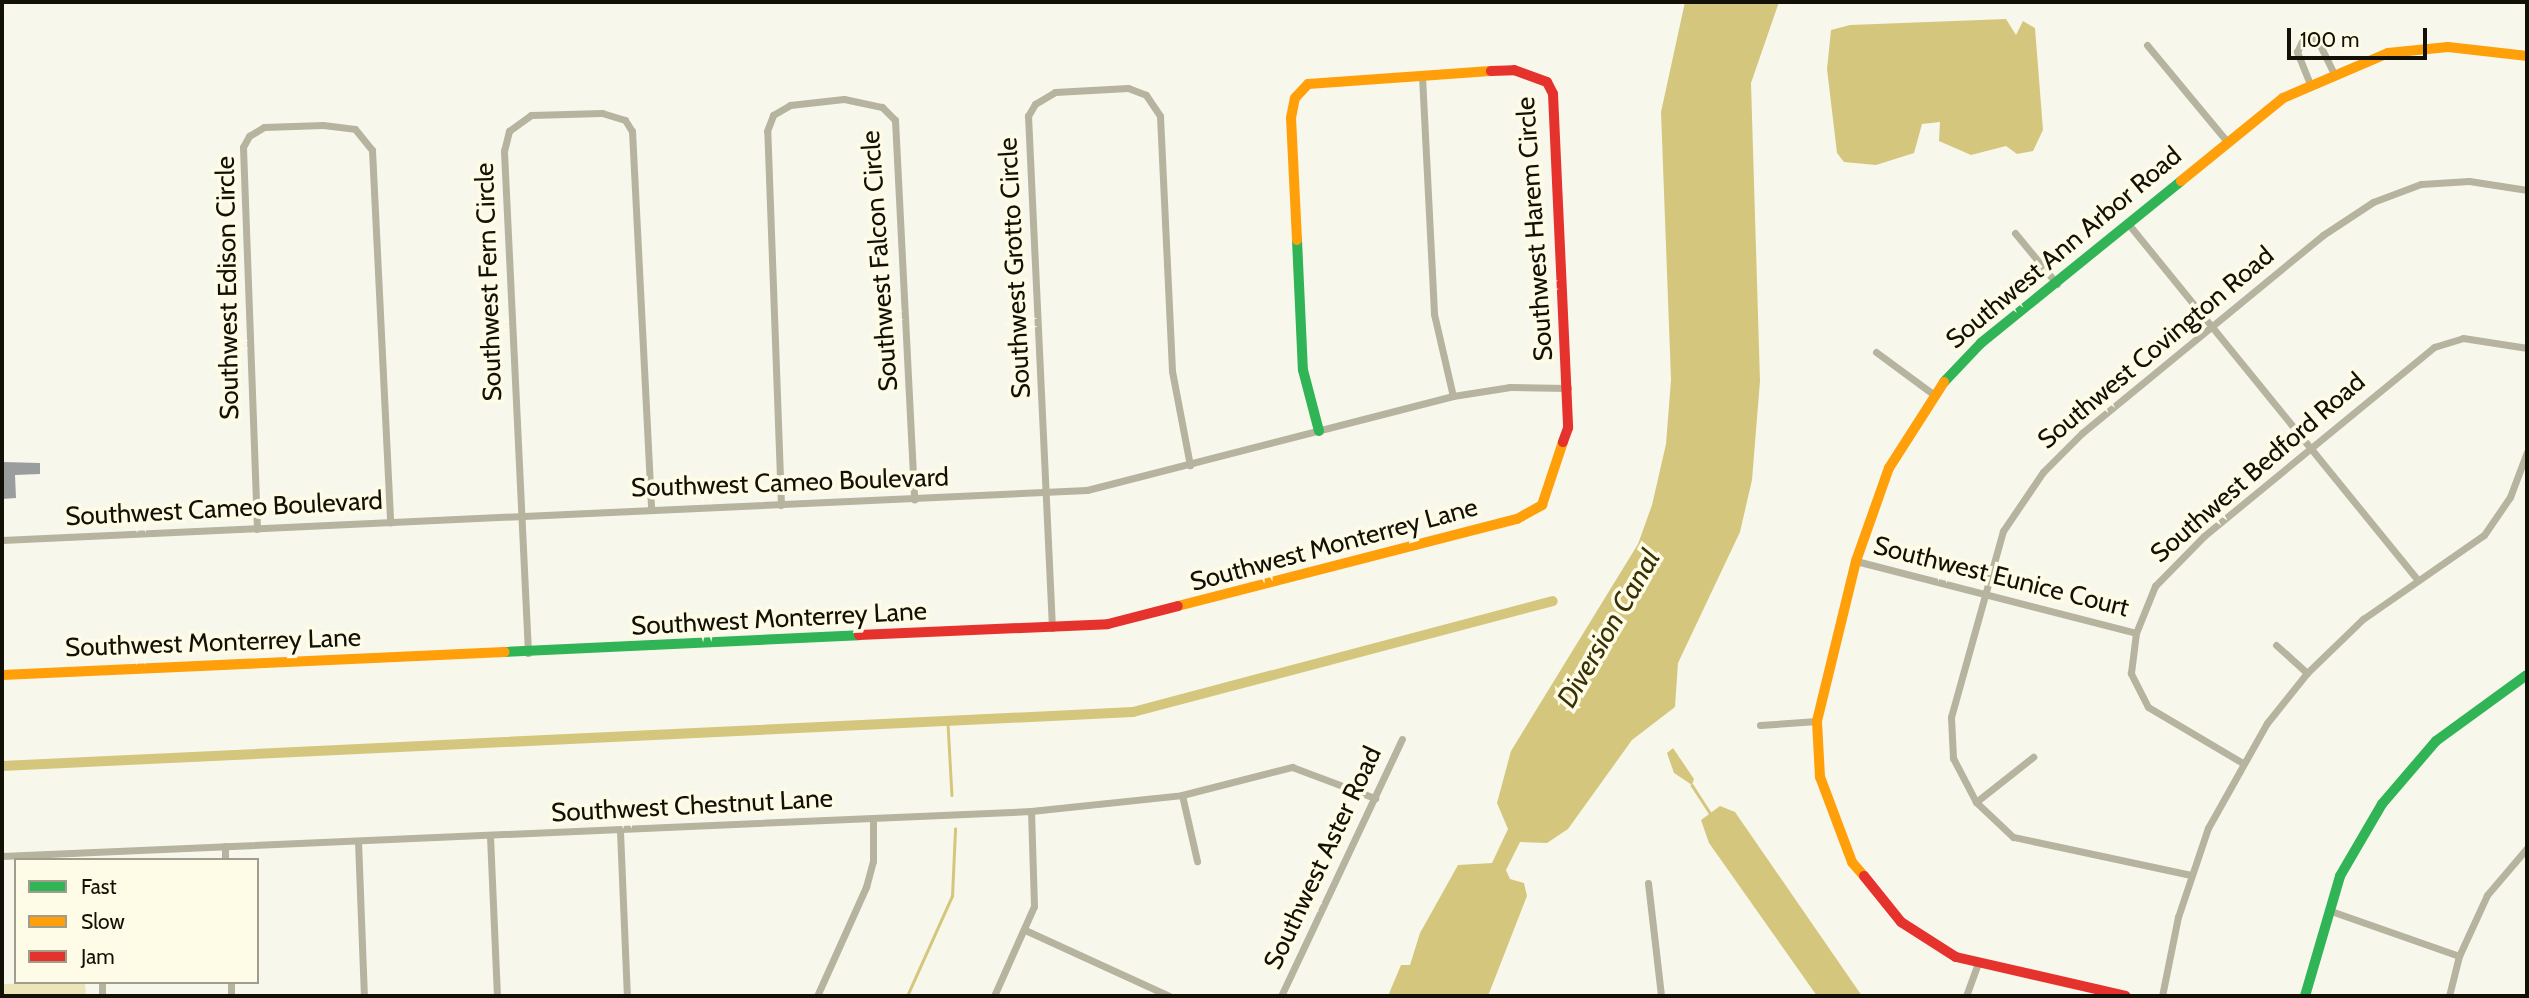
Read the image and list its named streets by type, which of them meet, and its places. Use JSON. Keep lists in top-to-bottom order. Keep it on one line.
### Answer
{"streets":{"street":["Southwest Harem Circle","Southwest Ann Arbor Road","Southwest Falcon Circle","Southwest Grotto Circle","Southwest Fern Circle","Southwest Edison Circle","Southwest Covington Road","Southwest Bedford Road","Southwest Cameo Boulevard","Southwest Monterrey Lane","Southwest Eunice Court","Southwest Chestnut Lane","Southwest Aster Road"]},"crossings":[["Southwest Harem Circle","Southwest Cameo Boulevard"],["Southwest Harem Circle","Southwest Monterrey Lane"],["Southwest Ann Arbor Road","Southwest Eunice Court"],["Southwest Falcon Circle","Southwest Cameo Boulevard"],["Southwest Grotto Circle","Southwest Cameo Boulevard"],["Southwest Grotto Circle","Southwest Monterrey Lane"],["Southwest Fern Circle","Southwest Cameo Boulevard"],["Southwest Fern Circle","Southwest Monterrey Lane"],["Southwest Edison Circle","Southwest Cameo Boulevard"],["Southwest Covington Road","Southwest Eunice Court"],["Southwest Bedford Road","Southwest Eunice Court"],["Southwest Chestnut Lane","Southwest Aster Road"]],"water":["Diversion Canal"],"legend":["Fast","Slow","Jam"],"scale_bar":"100 m"}
